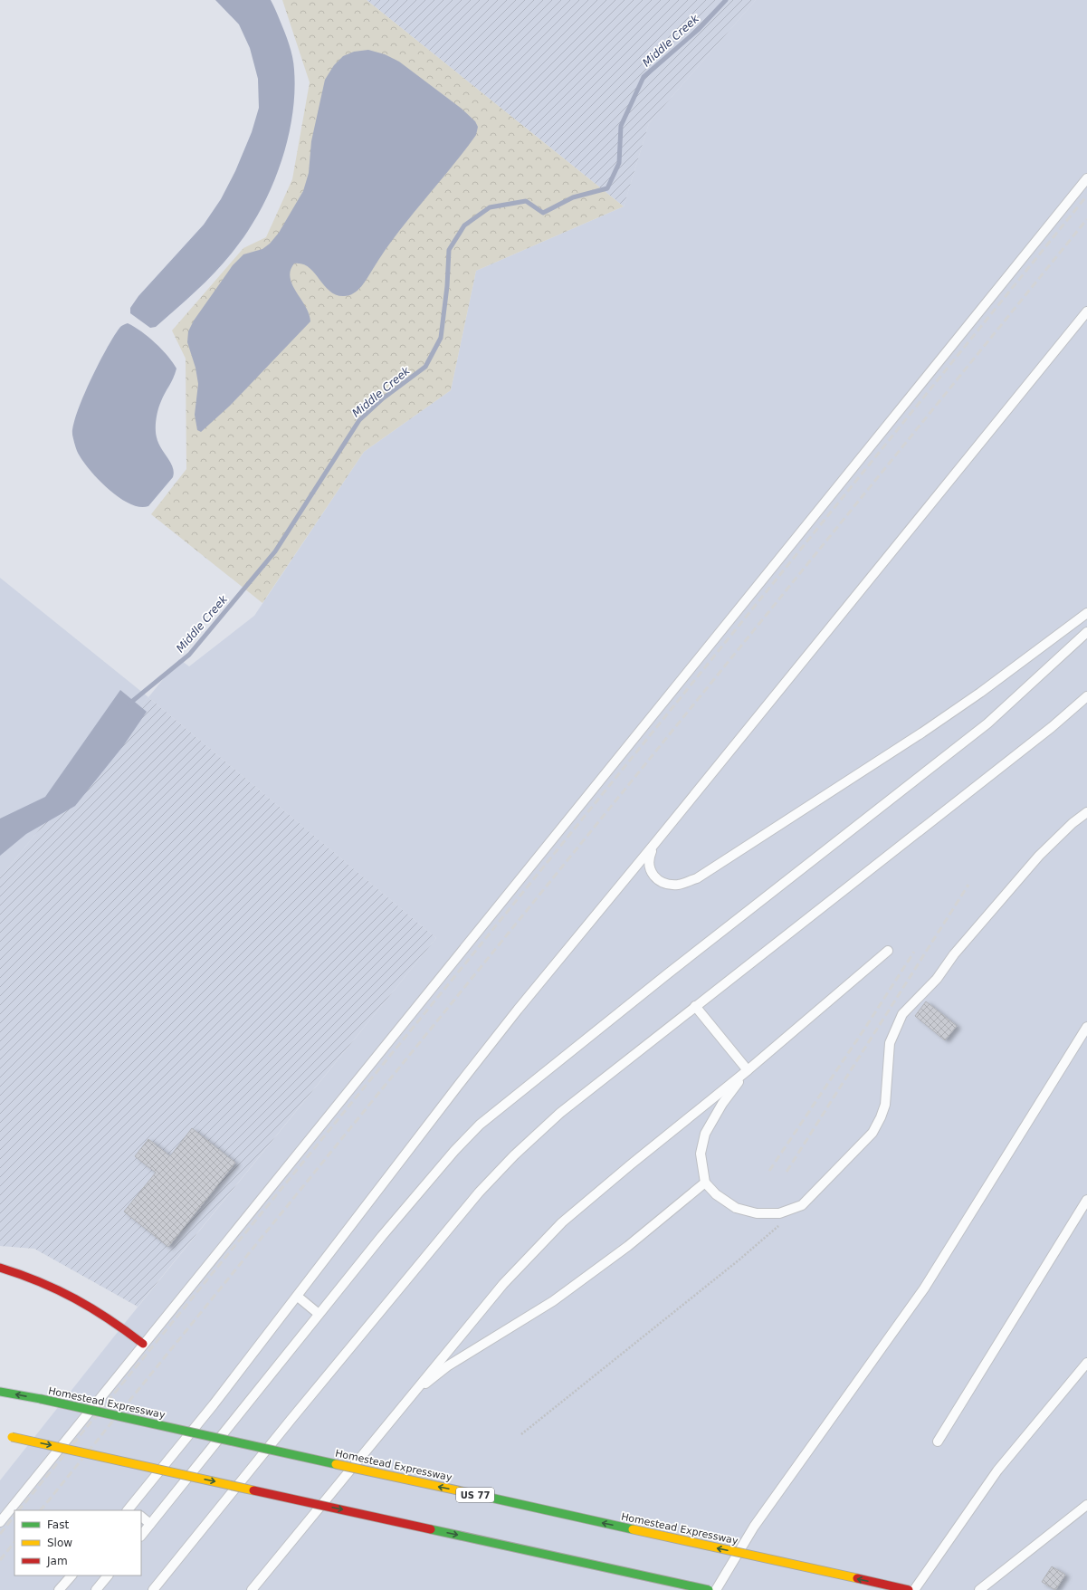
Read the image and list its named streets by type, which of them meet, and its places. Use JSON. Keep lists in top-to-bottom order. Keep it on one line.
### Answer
{"streets":{"main road":["Homestead Expressway","US 77"]},"water":["Middle Creek"],"legend":["Fast","Slow","Jam"]}
